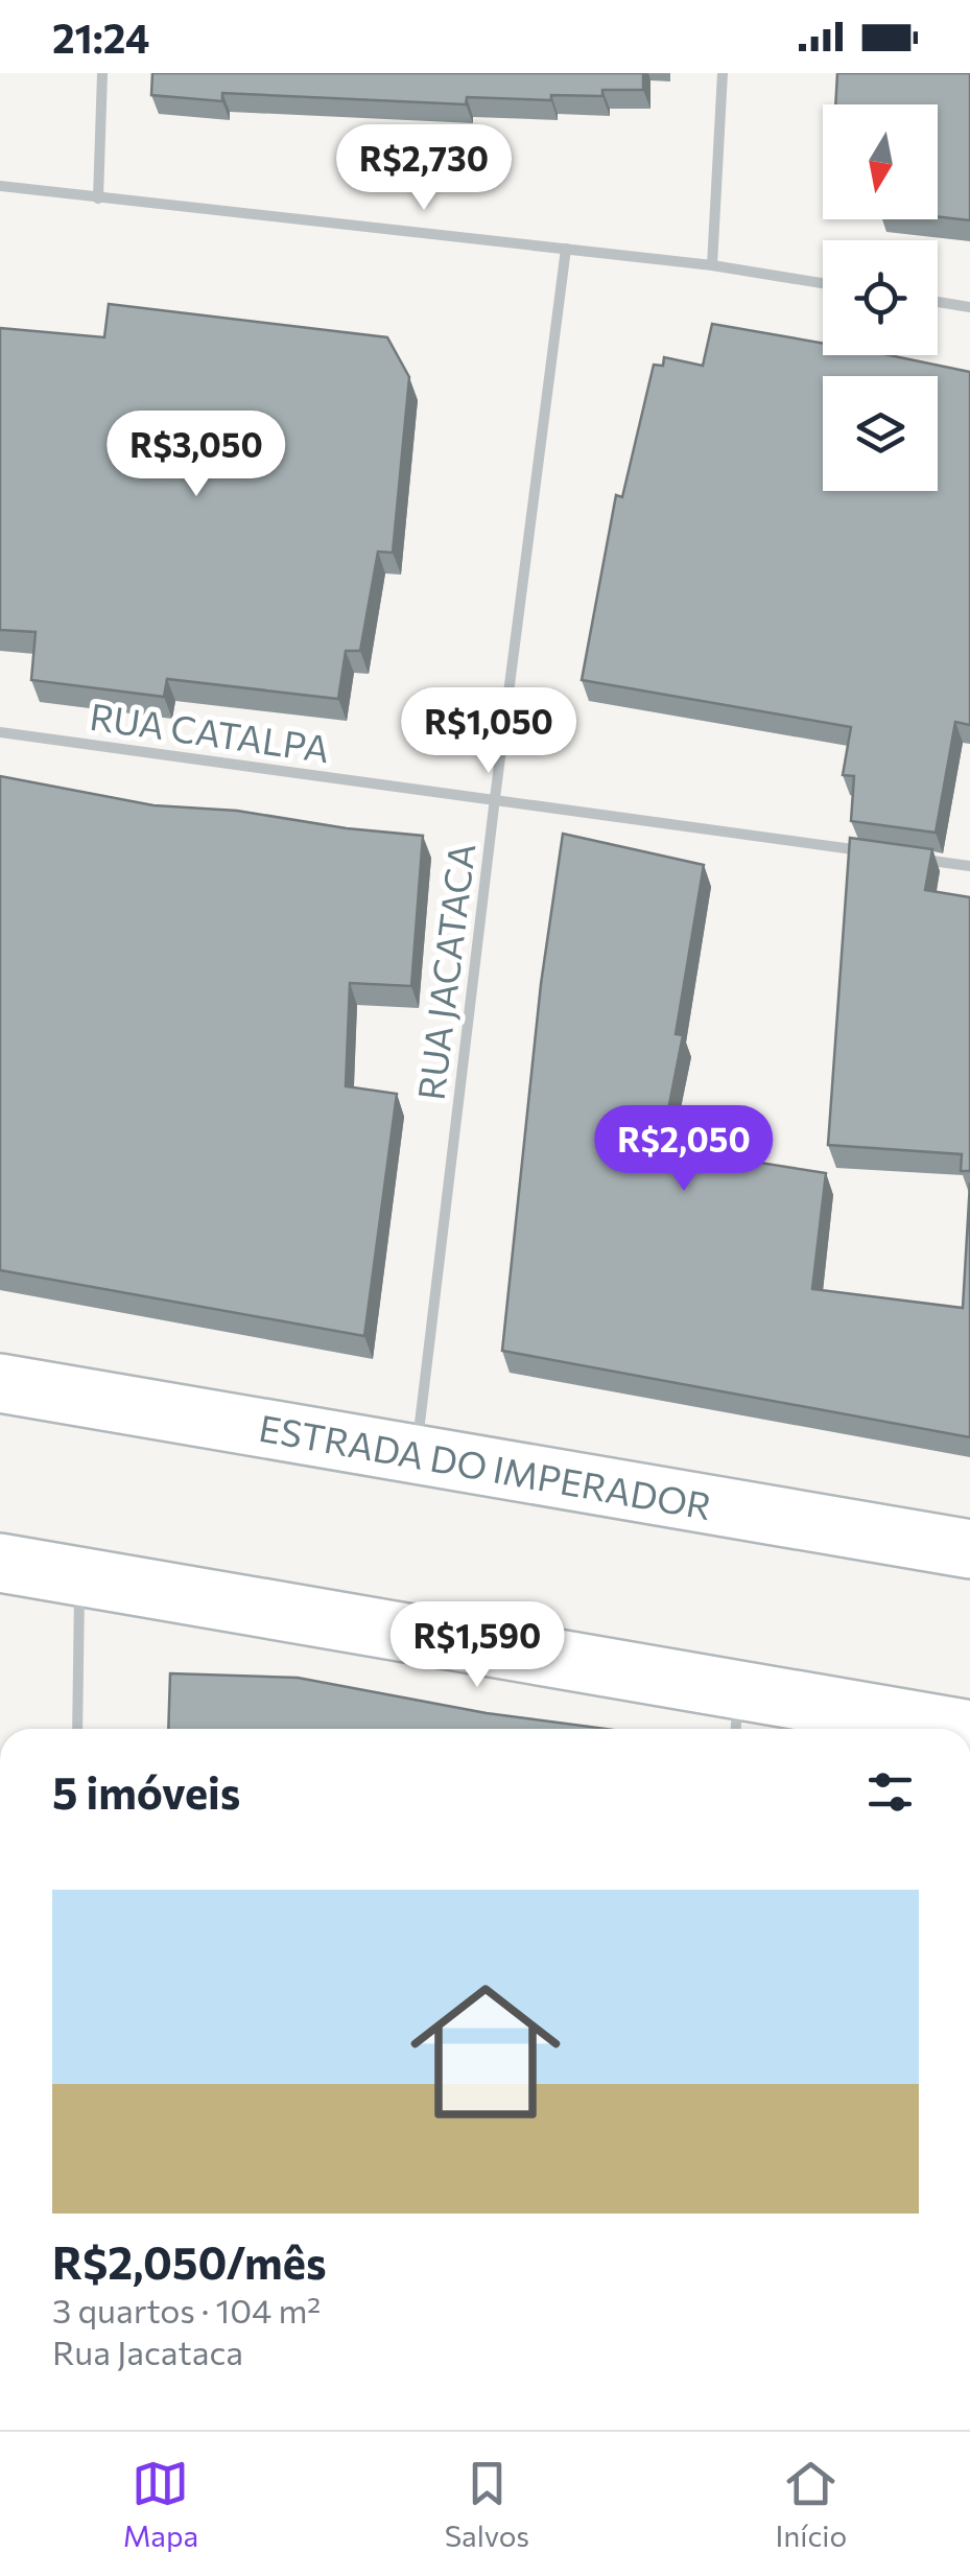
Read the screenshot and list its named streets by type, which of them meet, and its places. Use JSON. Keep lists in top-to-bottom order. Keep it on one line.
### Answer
{"streets":{"main road":["ESTRADA DO IMPERADOR"],"street":["RUA CATALPA","RUA JACATACA"]},"crossings":[["RUA CATALPA","RUA JACATACA"],["RUA JACATACA","ESTRADA DO IMPERADOR"]],"north":"bottom","page":{"status":"21:24","price":["R$2,730","R$3,050","R$1,050","R$2,050","R$1,590"],"heading":"5 imóveis","list":[{"name":"R$2,050/mês","note":"3 quartos · 104 m² · Rua Jacataca"}],"tabs":["Mapa","Salvos","Início"]}}
